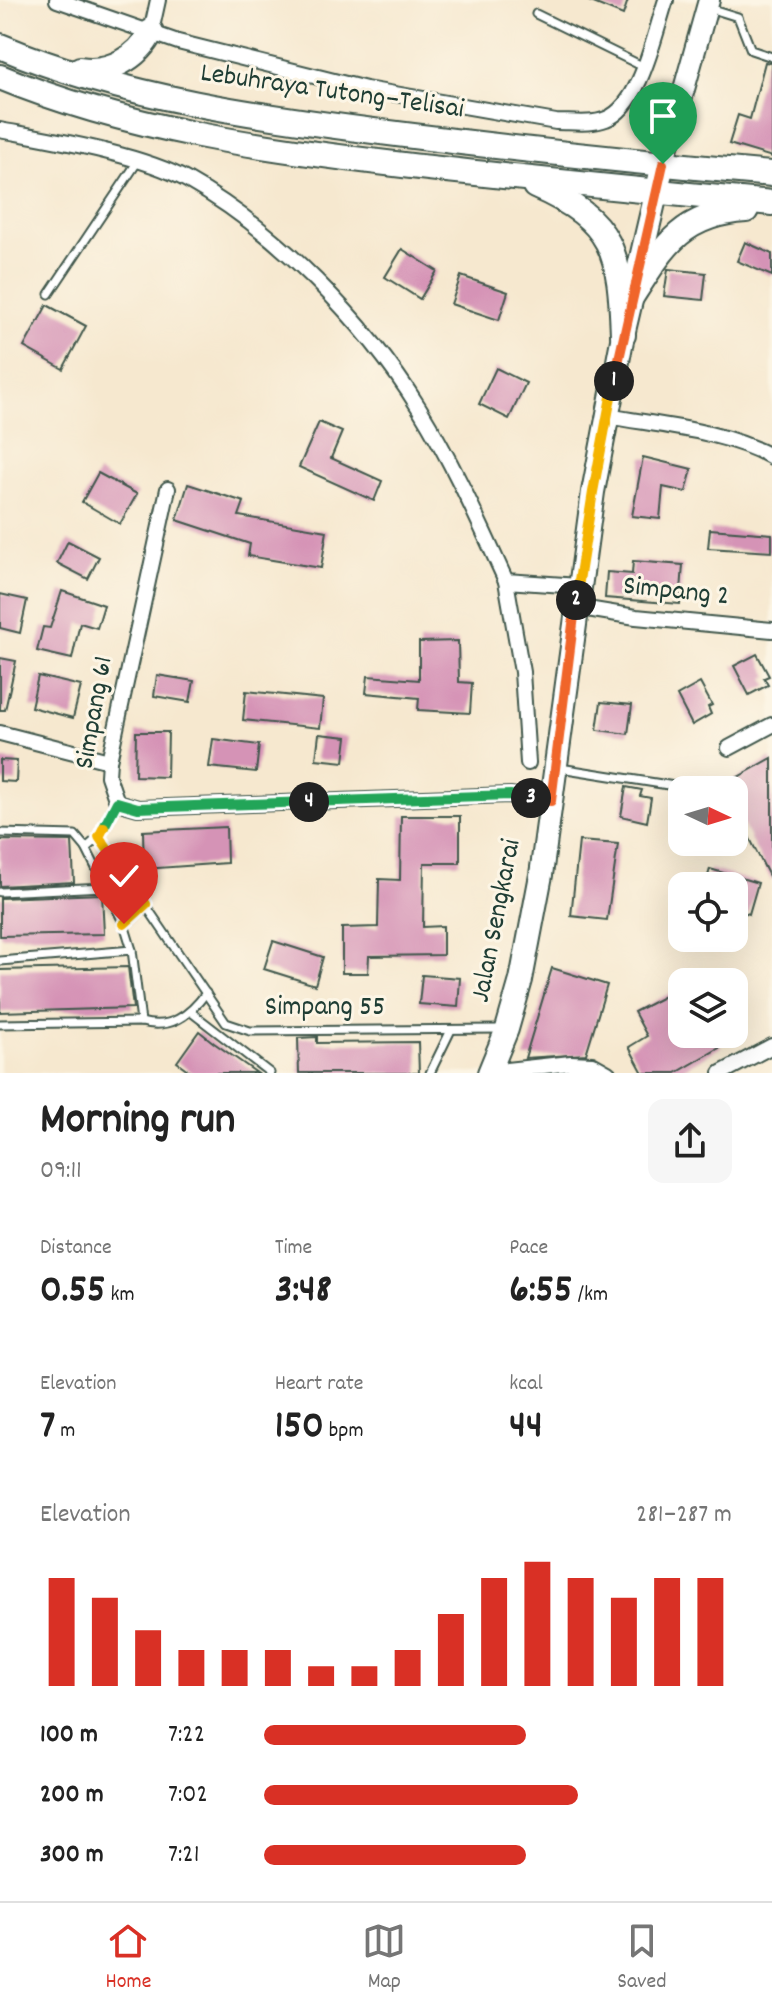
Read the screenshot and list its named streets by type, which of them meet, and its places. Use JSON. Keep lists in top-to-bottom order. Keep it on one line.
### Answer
{"streets":{"highway":["Lebuhraya Tutong–Telisai"],"main road":["Jalan Sengkarai"],"street":["Simpang 2","Simpang 61"],"lane":["Simpang 55"]},"crossings":[["Lebuhraya Tutong–Telisai","Jalan Sengkarai"],["Simpang 2","Jalan Sengkarai"],["Simpang 61","Jalan Sengkarai"],["Jalan Sengkarai","Simpang 55"]],"north":"right","page":{"pins":["1","2","3","4"],"heading":["Morning run","09:11"],"stats":[["Distance","0.55 km"],["Time","3:48"],["Pace","6:55 /km"],["Elevation","7 m"],["Heart rate","150 bpm"],["kcal","44"]],"chart":["Elevation","281–287 m"],"list":[{"name":"100 m","note":"7:22"},{"name":"200 m","note":"7:02"},{"name":"300 m","note":"7:21"}],"tabs":["Home","Map","Saved"]}}
